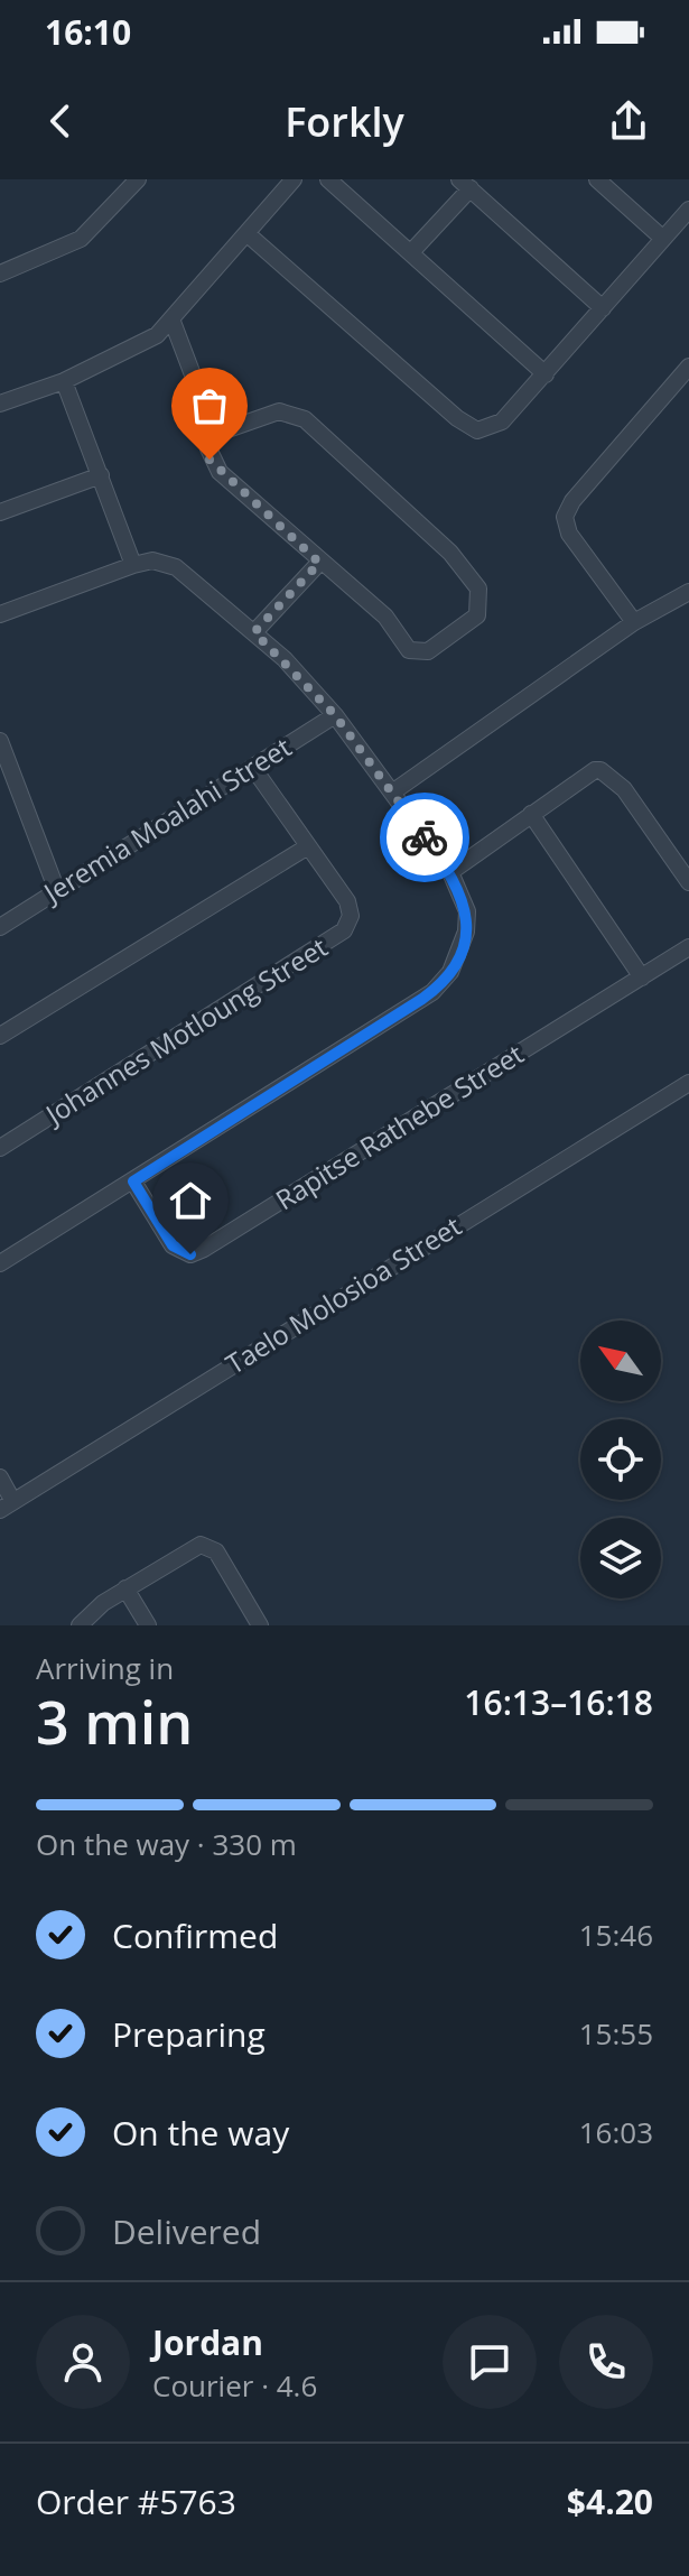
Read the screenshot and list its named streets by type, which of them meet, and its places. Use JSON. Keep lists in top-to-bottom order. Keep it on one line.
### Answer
{"streets":{"street":["Jeremia Moalahi Street","Johannes Motloung Street","Rapitse Rathebe Street","Taelo Molosioa Street"]},"crossings":[["Jeremia Moalahi Street","Johannes Motloung Street"]],"north":"top left","page":{"status":"16:10","header":"Forkly","heading":["3 min","Arriving in","16:13–16:18"],"panel":["Jordan","Courier · 4.6","Order #5763","$4.20"],"bar":"On the way · 330 m","list":[["Confirmed","15:46"],["Preparing","15:55"],["On the way","16:03"],"Delivered"]}}
